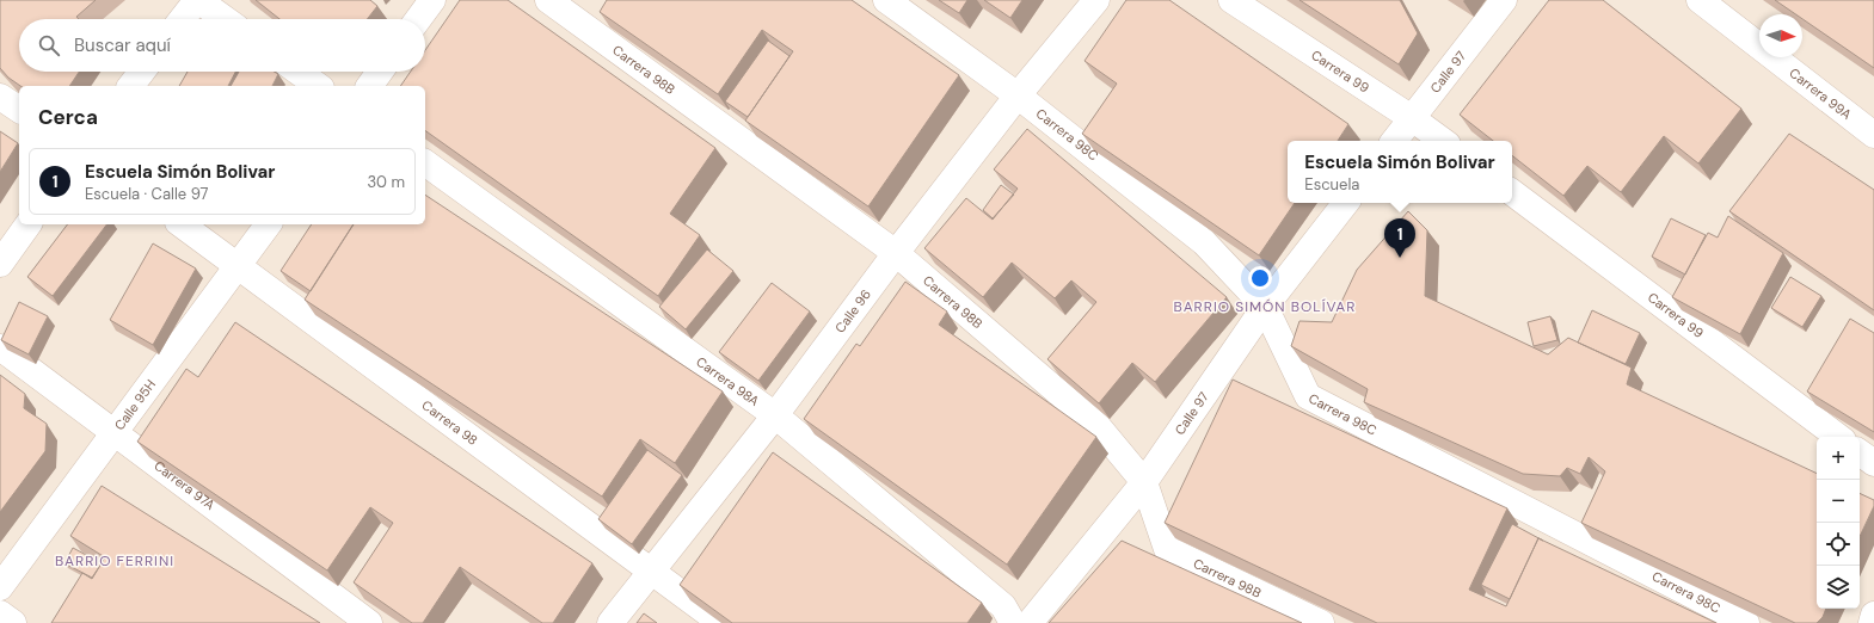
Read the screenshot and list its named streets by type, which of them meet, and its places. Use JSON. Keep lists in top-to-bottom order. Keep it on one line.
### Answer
{"streets":{"street":["Carrera 98B","Carrera 99","Calle 97","Carrera 99A","Carrera 98C","Calle 96","Carrera 98A","Calle 95H","Carrera 98","Carrera 97A"]},"crossings":[["Carrera 98B","Calle 97"],["Carrera 98B","Calle 96"],["Carrera 99","Calle 97"],["Calle 97","Carrera 98C"],["Carrera 98C","Calle 96"],["Calle 96","Carrera 98A"],["Calle 96","Carrera 98"],["Calle 95H","Carrera 98"],["Calle 95H","Carrera 97A"]],"districts":["BARRIO SIMÓN BOLÍVAR","BARRIO FERRINI"],"north":"right","page":{"search":"Buscar aquí","heading":"Cerca","popup":["Escuela Simón Bolivar","Escuela"],"list":[{"mark":"1","name":"Escuela Simón Bolivar","note":"Escuela · Calle 97","value":"30 m"}],"pins":"1","map_buttons":["+","−"]}}
